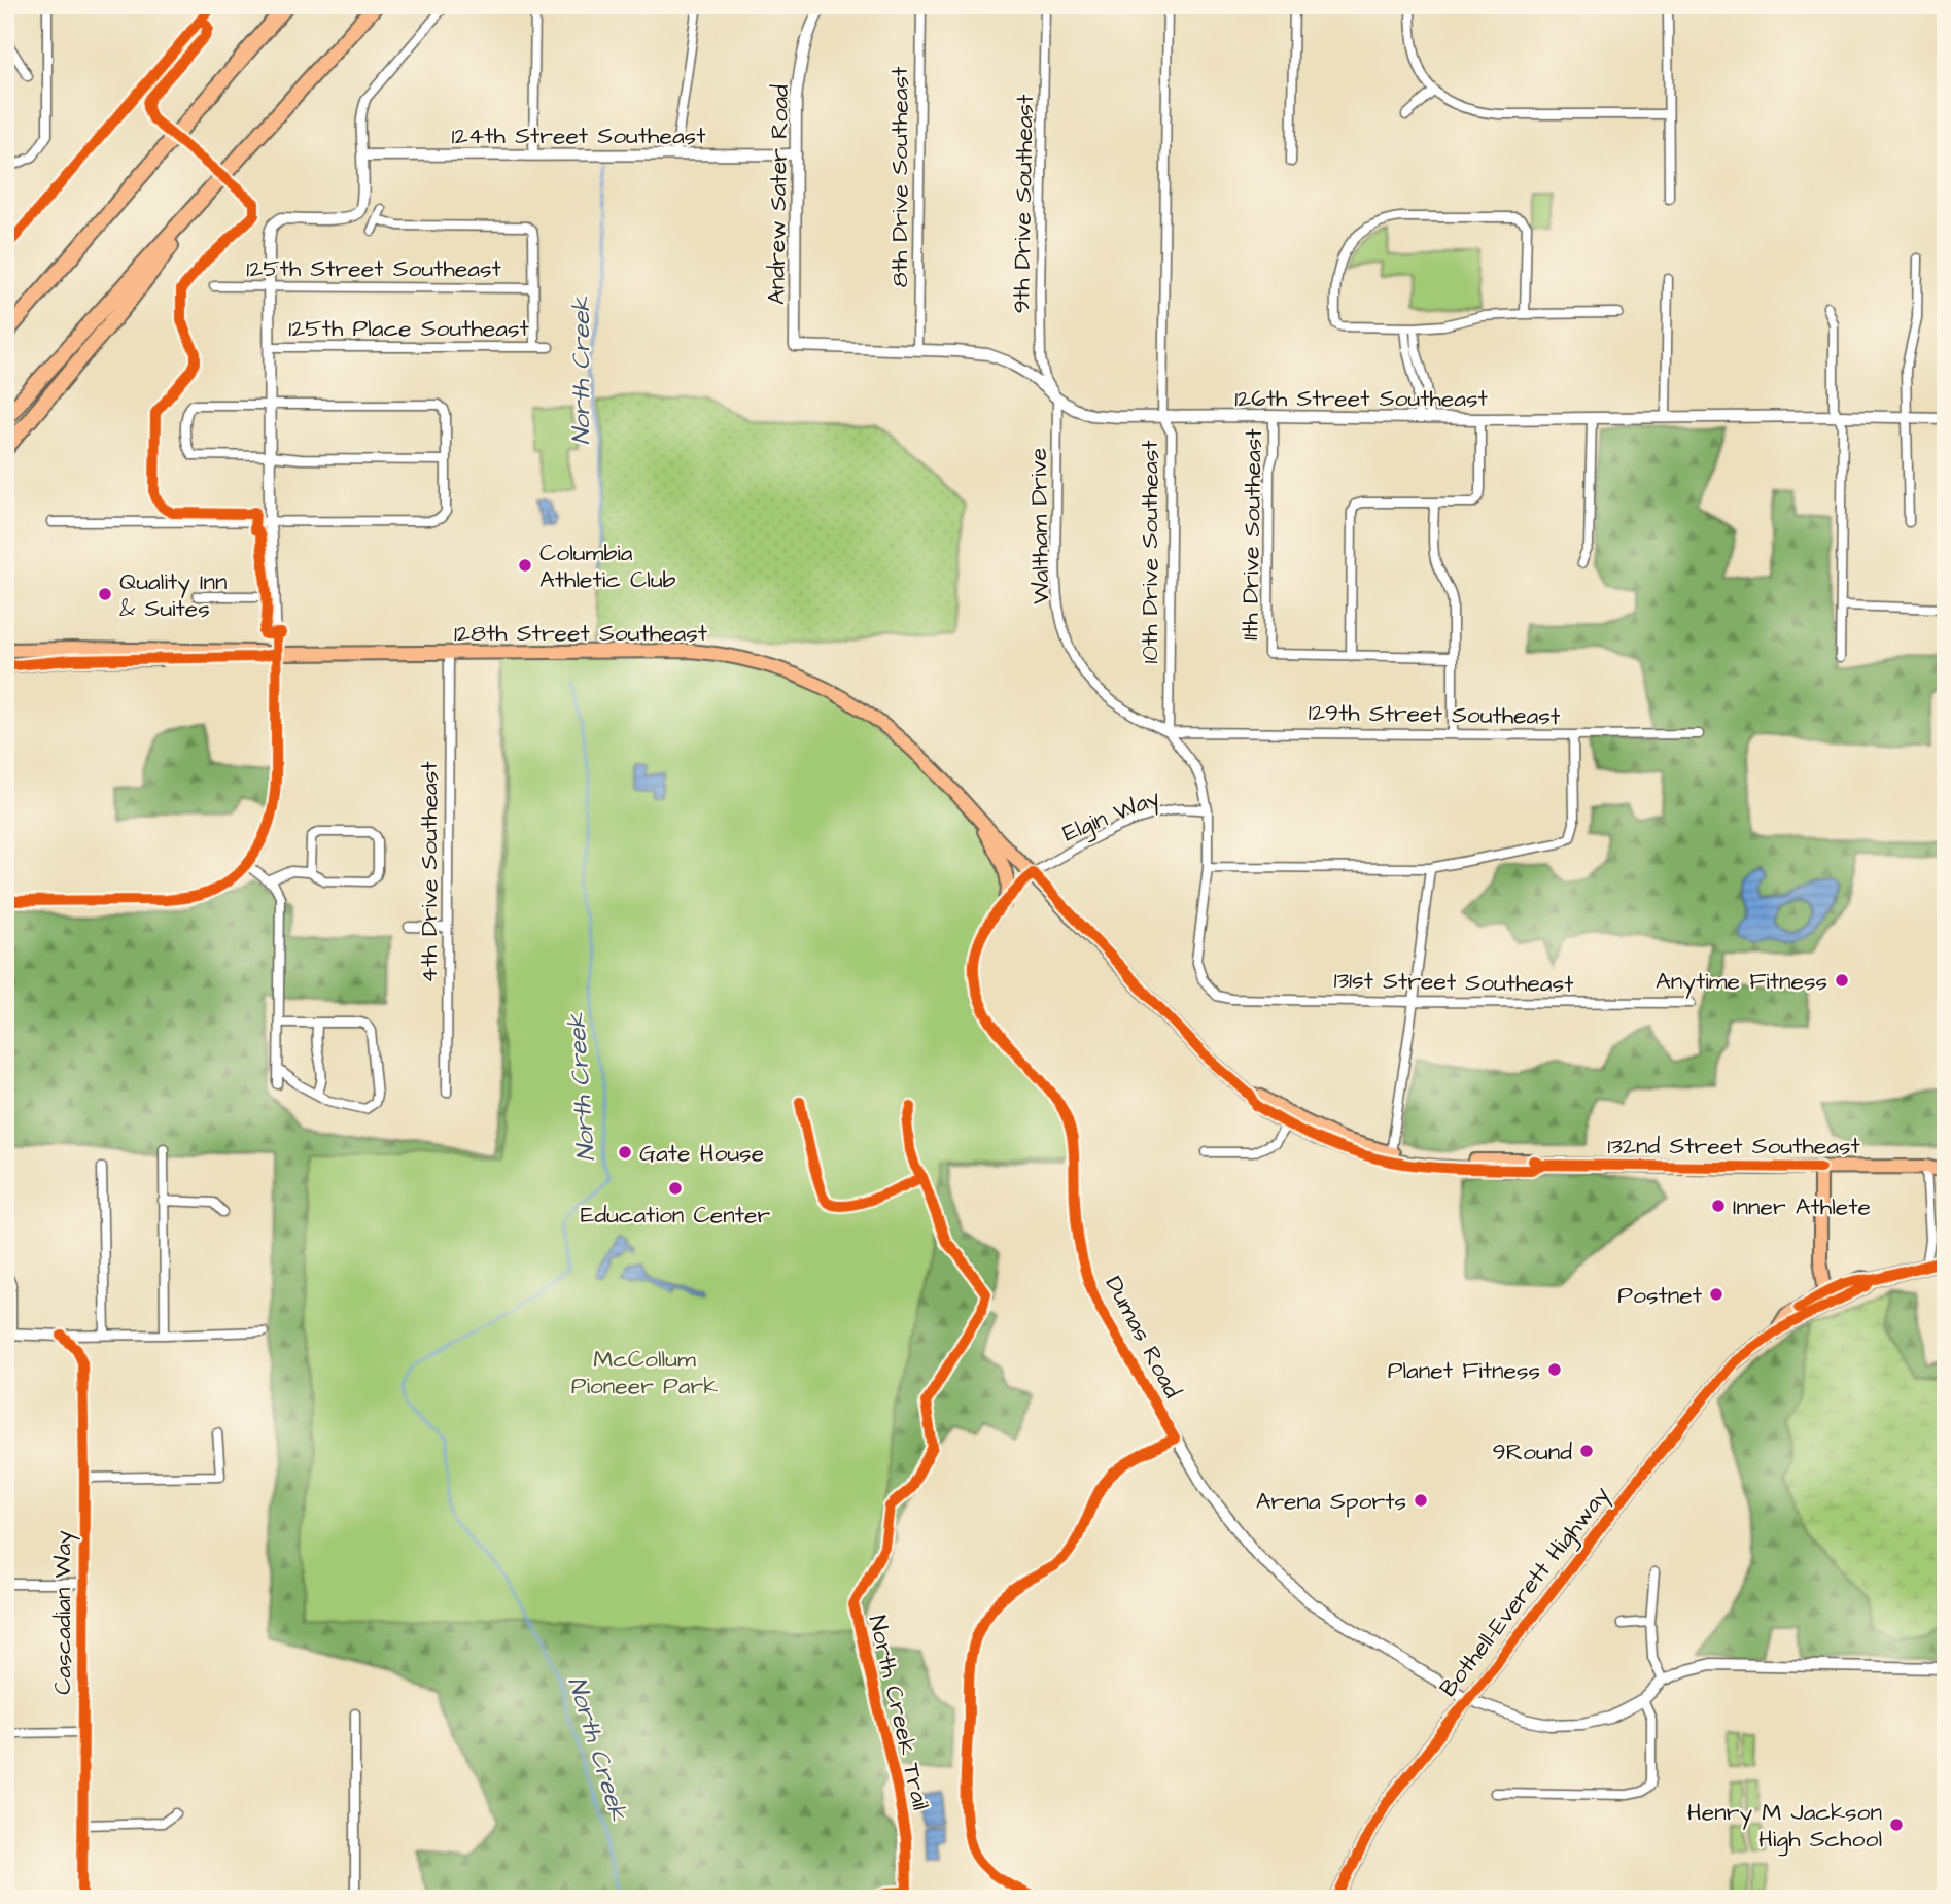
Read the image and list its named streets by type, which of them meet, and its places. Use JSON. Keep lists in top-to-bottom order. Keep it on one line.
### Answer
{"streets":{"main road":["128th Street Southeast","132nd Street Southeast","Bothell-Everett Highway"],"street":["124th Street Southeast","8th Drive Southeast","Andrew Sater Road","9th Drive Southeast","125th Street Southeast","125th Place Southeast","126th Street Southeast","Waltham Drive","11th Drive Southeast","10th Drive Southeast","129th Street Southeast","Elgin Way","4th Drive Southeast","131st Street Southeast","Dumas Road","Cascadian Way"],"cycle path":["North Creek Trail"]},"crossings":[["124th Street Southeast","Andrew Sater Road"],["8th Drive Southeast","126th Street Southeast"],["Andrew Sater Road","126th Street Southeast"],["9th Drive Southeast","126th Street Southeast"],["9th Drive Southeast","Waltham Drive"],["126th Street Southeast","Waltham Drive"],["126th Street Southeast","11th Drive Southeast"],["126th Street Southeast","10th Drive Southeast"],["Waltham Drive","10th Drive Southeast"],["Waltham Drive","129th Street Southeast"],["10th Drive Southeast","129th Street Southeast"],["128th Street Southeast","Elgin Way"],["128th Street Southeast","4th Drive Southeast"],["128th Street Southeast","132nd Street Southeast"],["128th Street Southeast","Dumas Road"],["Elgin Way","Dumas Road"],["Dumas Road","Bothell-Everett Highway"]],"water":["North Creek"],"parks":["McCollum Pioneer Park"],"places":["Columbia Athletic Club","Quality Inn & Suites","Anytime Fitness","Gate House","Education Center","Inner Athlete","Postnet","Planet Fitness","9Round","Arena Sports","Henry M Jackson High School"]}
